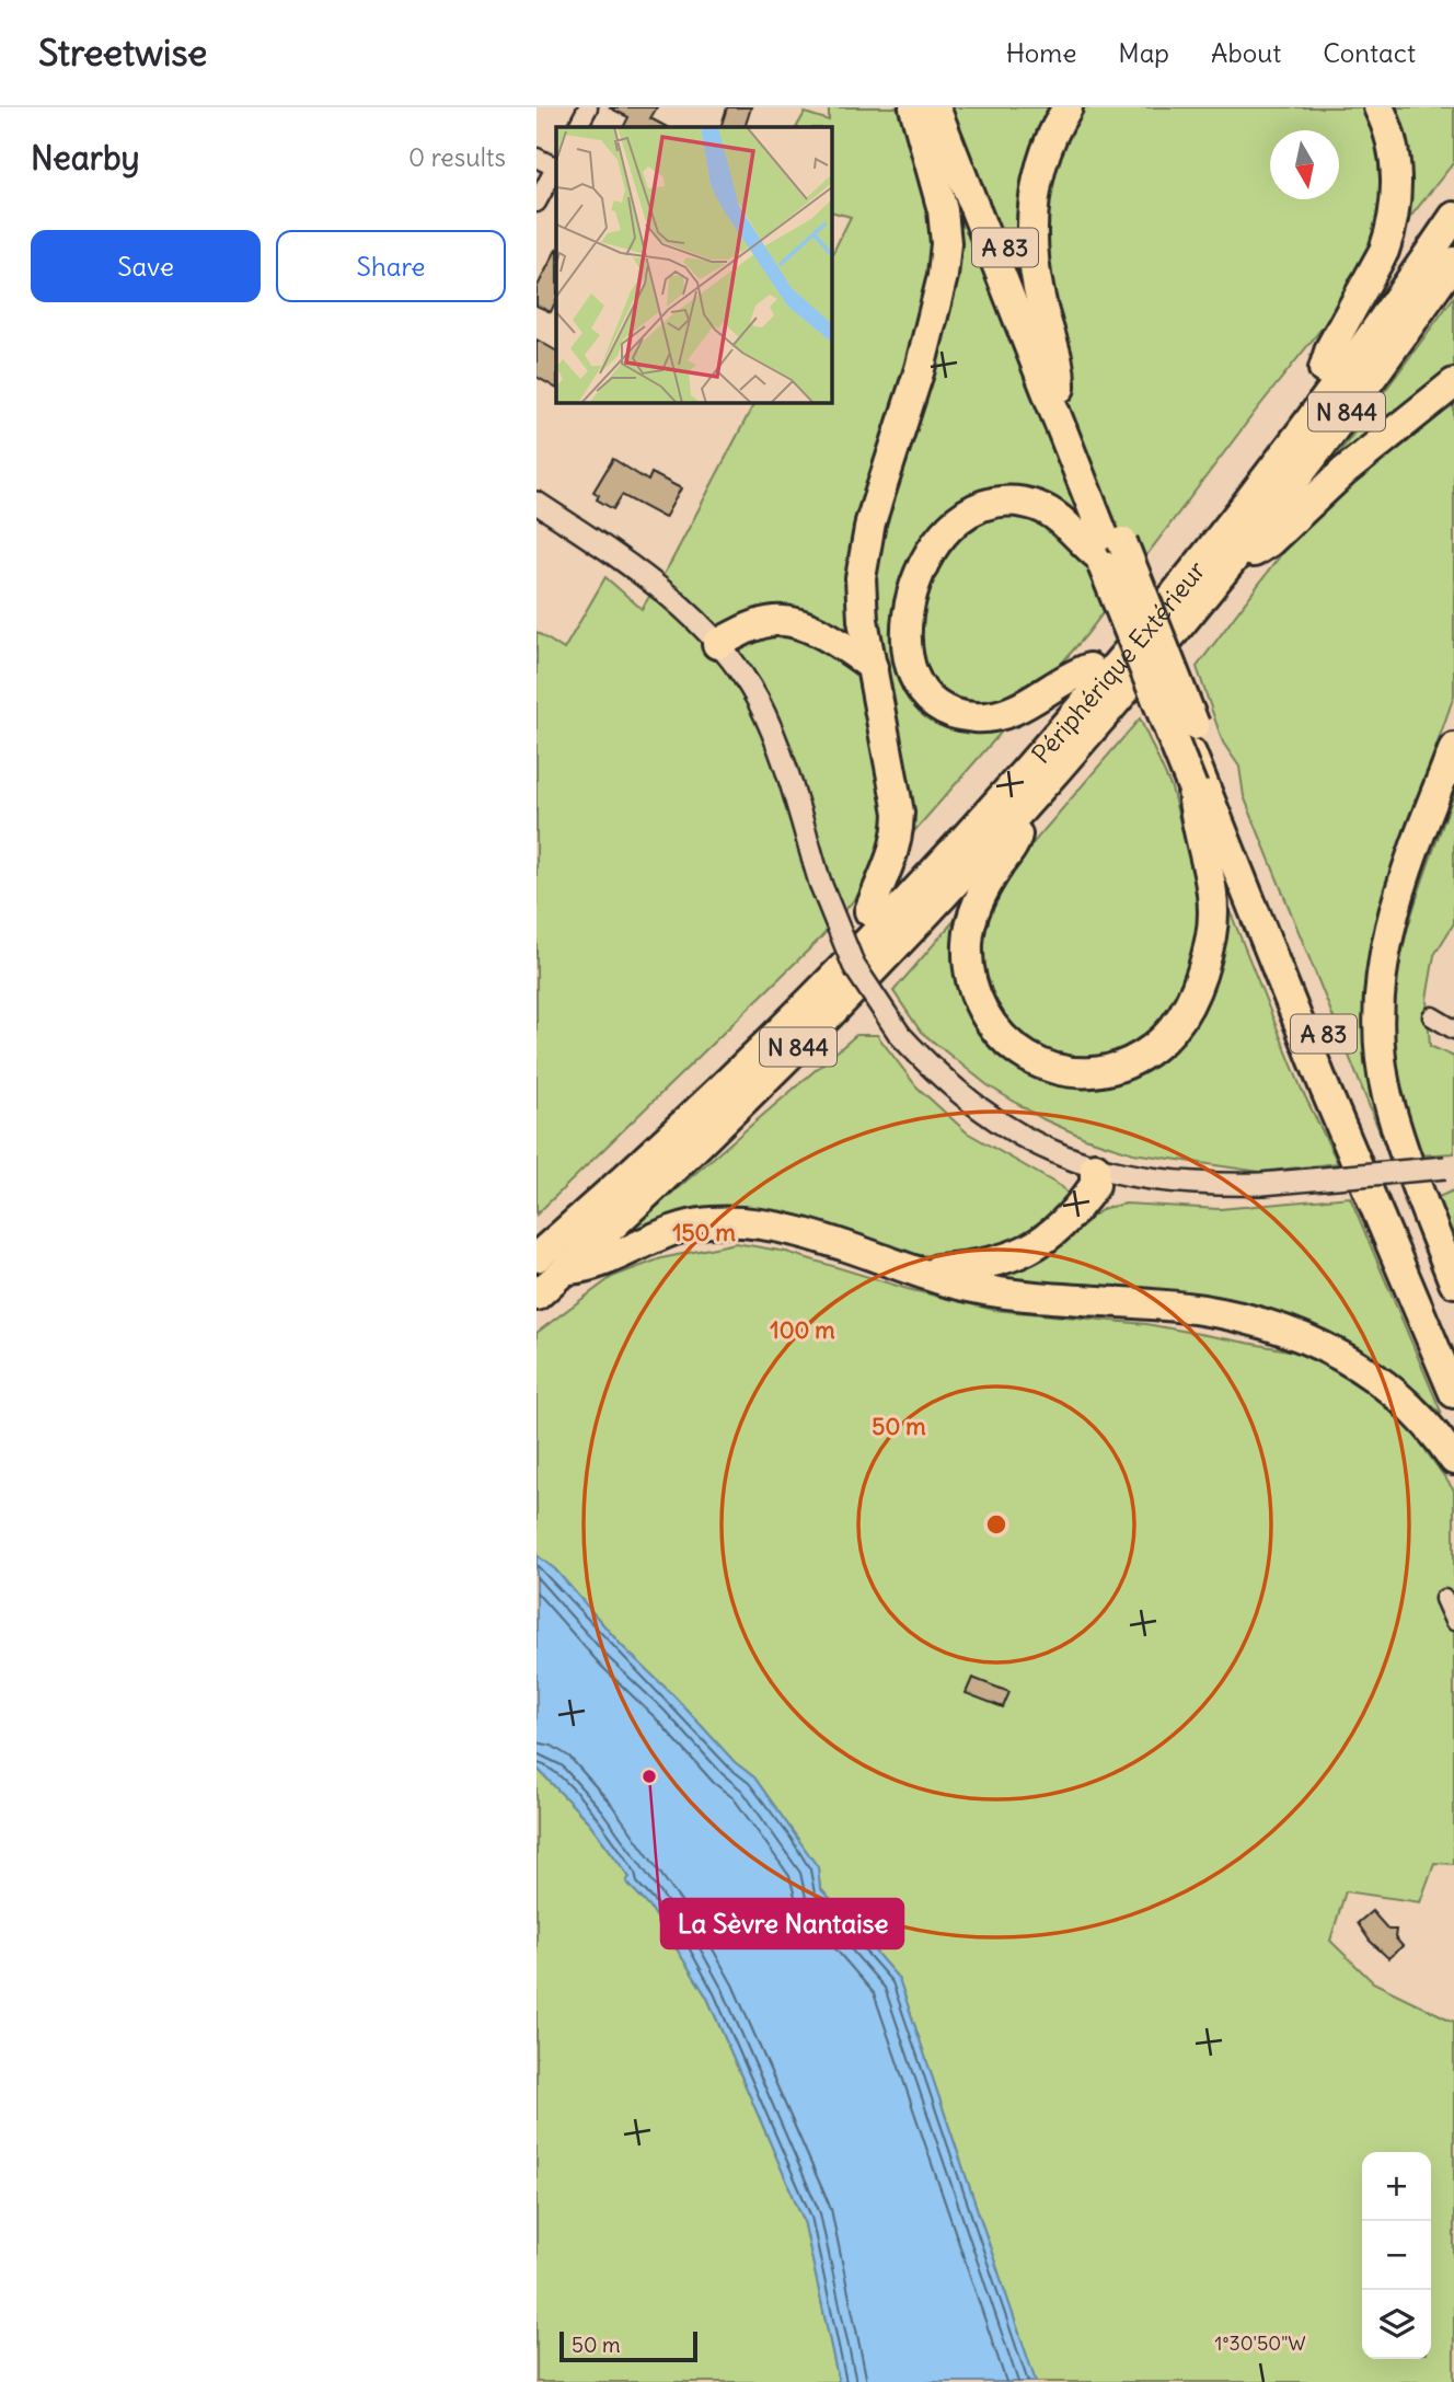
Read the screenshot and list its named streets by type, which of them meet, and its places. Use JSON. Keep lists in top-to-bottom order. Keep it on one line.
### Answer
{"streets":{"highway":["A 83","N 844","Périphérique Extérieur"]},"places":["La Sèvre Nantaise"],"scale_bar":"50 m","north":"bottom","page":{"header":"Streetwise","nav":["Home","Map","About","Contact"],"heading":["Nearby","0 results"],"buttons":["Save","Share"],"map_buttons":["+","−"],"scale":"50 m"},"coordinates":["1°30'50\"W"],"rings":["150 m","100 m","50 m"]}
